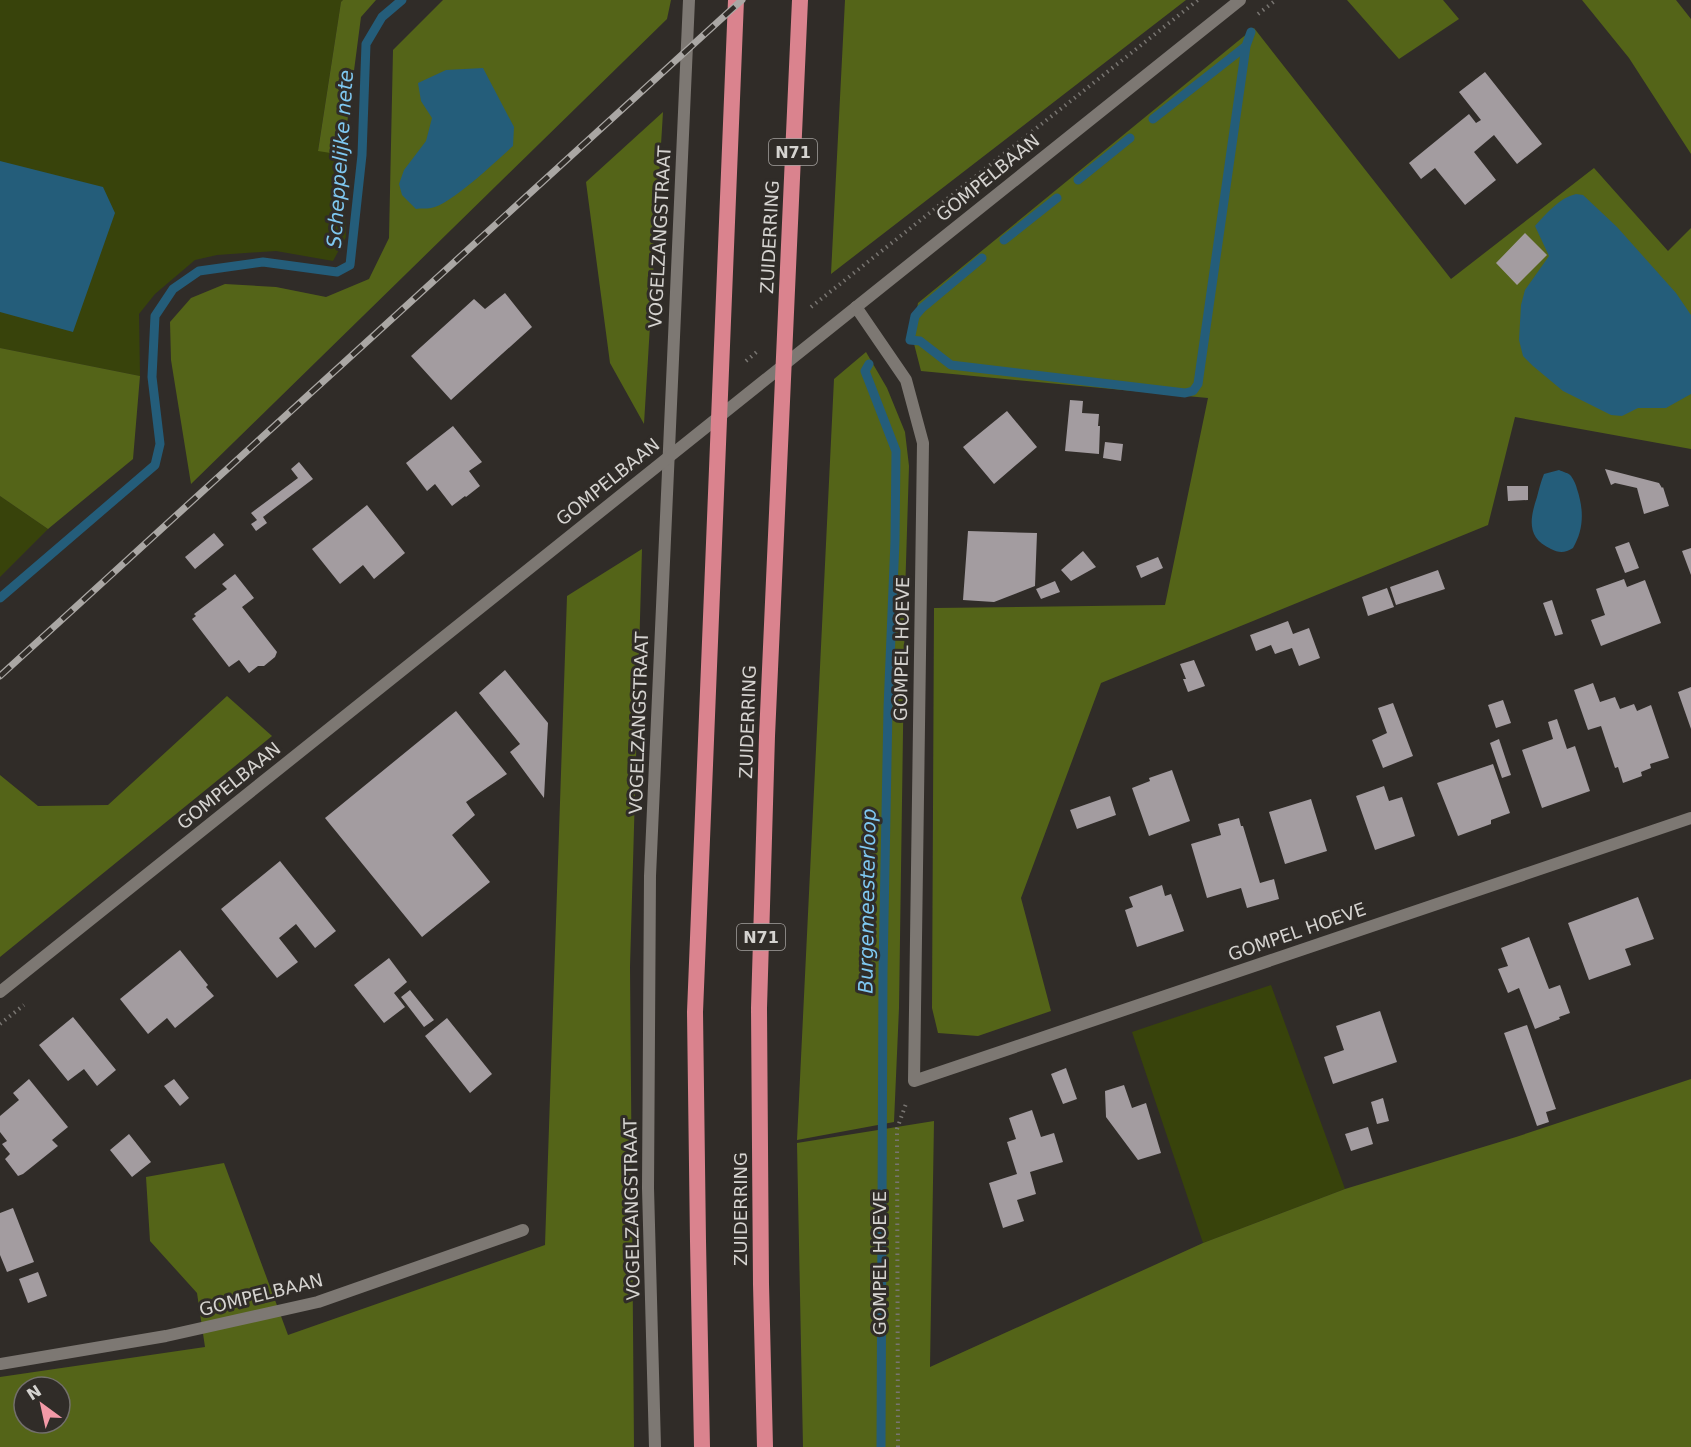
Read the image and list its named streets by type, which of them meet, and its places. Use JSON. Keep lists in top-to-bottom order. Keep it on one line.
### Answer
{"streets":{"highway":["N71","ZUIDERRING"],"street":["GOMPELBAAN","VOGELZANGSTRAAT","GOMPEL HOEVE"]},"crossings":[["GOMPELBAAN","GOMPEL HOEVE"]],"water":["Scheppelijke nete","Burgemeesterloop"],"north":"top left"}
